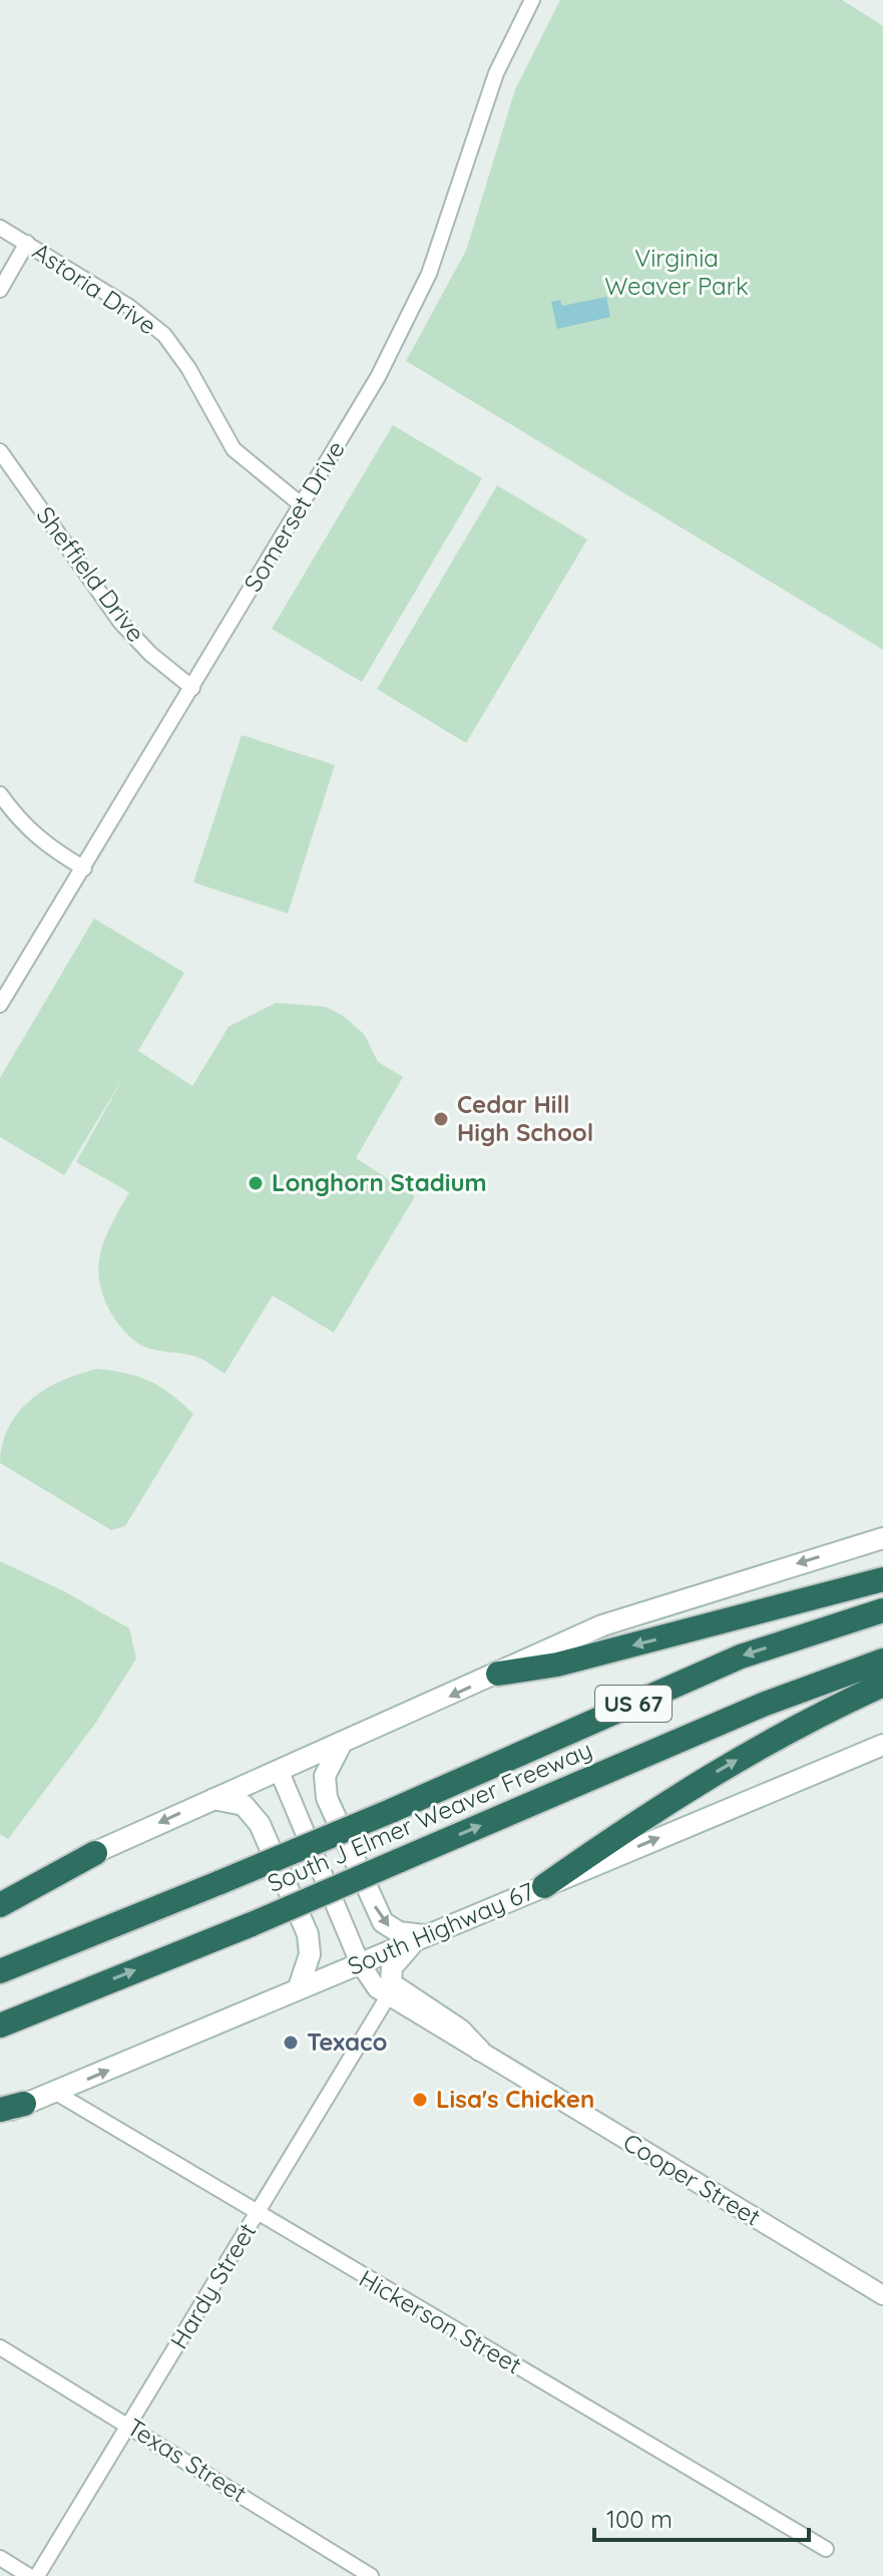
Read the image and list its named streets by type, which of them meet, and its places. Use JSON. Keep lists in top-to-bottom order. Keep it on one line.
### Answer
{"streets":{"highway":["US 67","South J Elmer Weaver Freeway"],"main road":["South Highway 67"],"street":["Astoria Drive","Somerset Drive","Sheffield Drive","Cooper Street","Hardy Street","Hickerson Street","Texas Street"]},"crossings":[["Astoria Drive","Somerset Drive"],["Somerset Drive","Sheffield Drive"],["South Highway 67","Cooper Street"],["South Highway 67","Hickerson Street"],["Cooper Street","Hardy Street"],["Hardy Street","Hickerson Street"],["Hardy Street","Texas Street"]],"one_way":["South Highway 67"],"parks":["Virginia Weaver Park"],"places":["Cedar Hill High School","Longhorn Stadium","Texaco","Lisa's Chicken"],"scale_bar":"100 m"}
